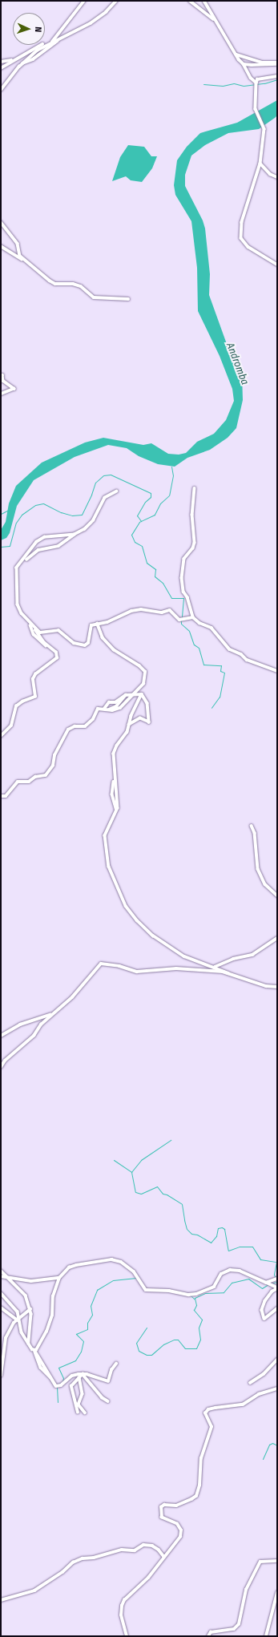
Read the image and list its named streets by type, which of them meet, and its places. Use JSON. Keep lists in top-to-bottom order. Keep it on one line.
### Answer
{"water":["Andromba"],"north":"right"}
